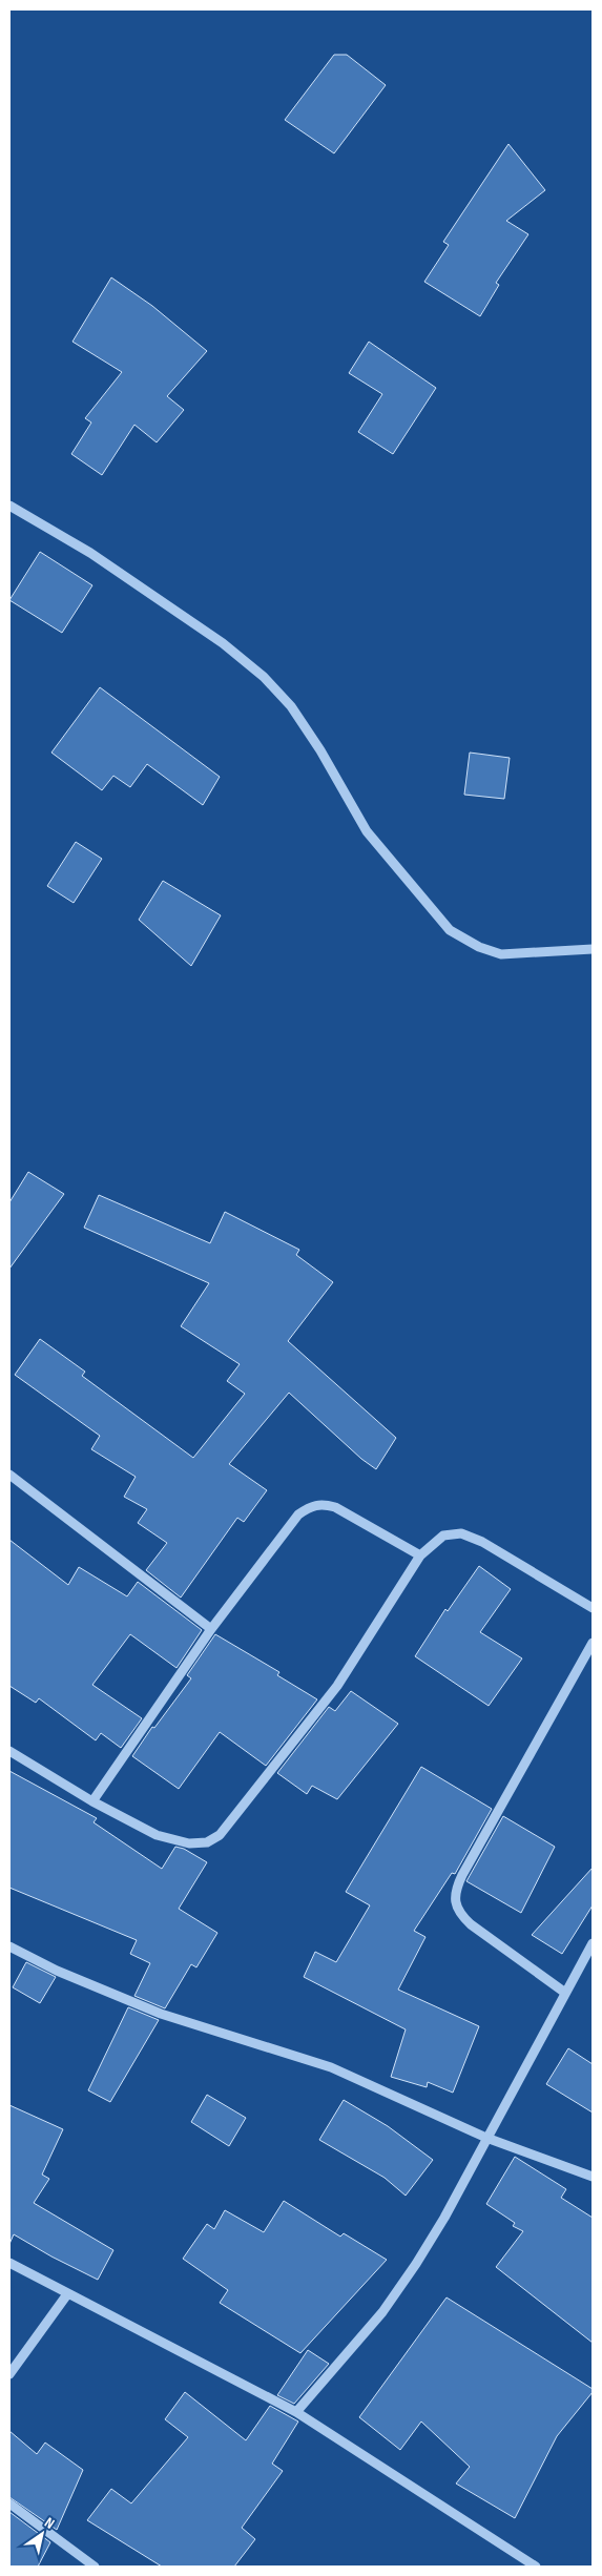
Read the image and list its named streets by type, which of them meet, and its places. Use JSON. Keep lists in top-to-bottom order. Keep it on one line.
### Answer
{"north":"top right"}
